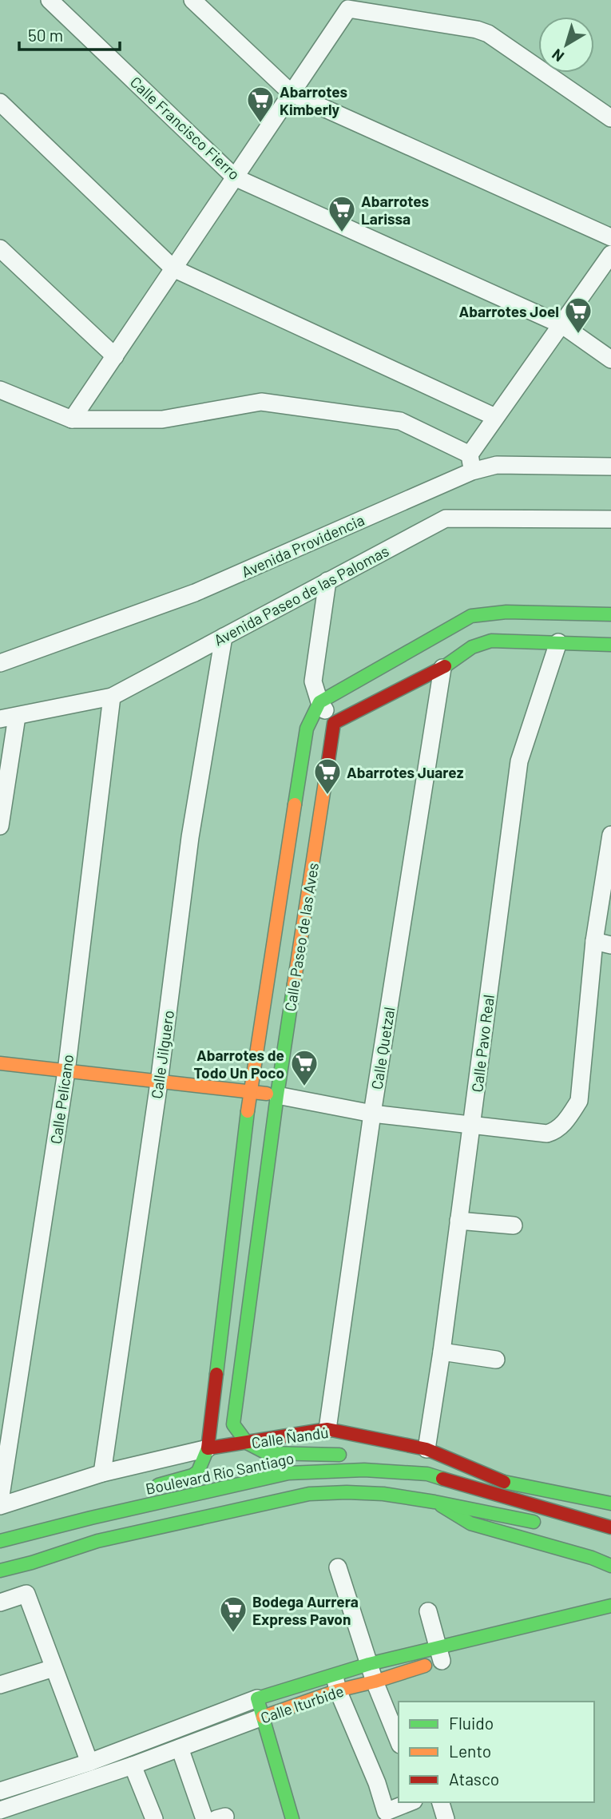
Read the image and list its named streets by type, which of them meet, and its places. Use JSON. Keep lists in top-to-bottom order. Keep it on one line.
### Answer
{"streets":{"street":["Calle Francisco Fierro","Avenida Providencia","Avenida Paseo de las Palomas","Calle Paseo de las Aves","Calle Pavo Real","Calle Quetzal","Calle Jilguero","Calle Pelícano","Calle Ñandú","Boulevard Río Santiago","Calle Iturbide"]},"crossings":[["Avenida Paseo de las Palomas","Calle Jilguero"],["Avenida Paseo de las Palomas","Calle Pelícano"],["Calle Paseo de las Aves","Calle Ñandú"],["Calle Pavo Real","Calle Ñandú"],["Calle Quetzal","Calle Ñandú"],["Calle Jilguero","Calle Ñandú"]],"places":{"supermarket":["Abarrotes Kimberly","Abarrotes Larissa","Abarrotes Joel","Abarrotes Juarez","Abarrotes de Todo Un Poco","Bodega Aurrera Express Pavon"]},"legend":["Fluido","Lento","Atasco"],"scale_bar":"50 m","north":"bottom left"}
